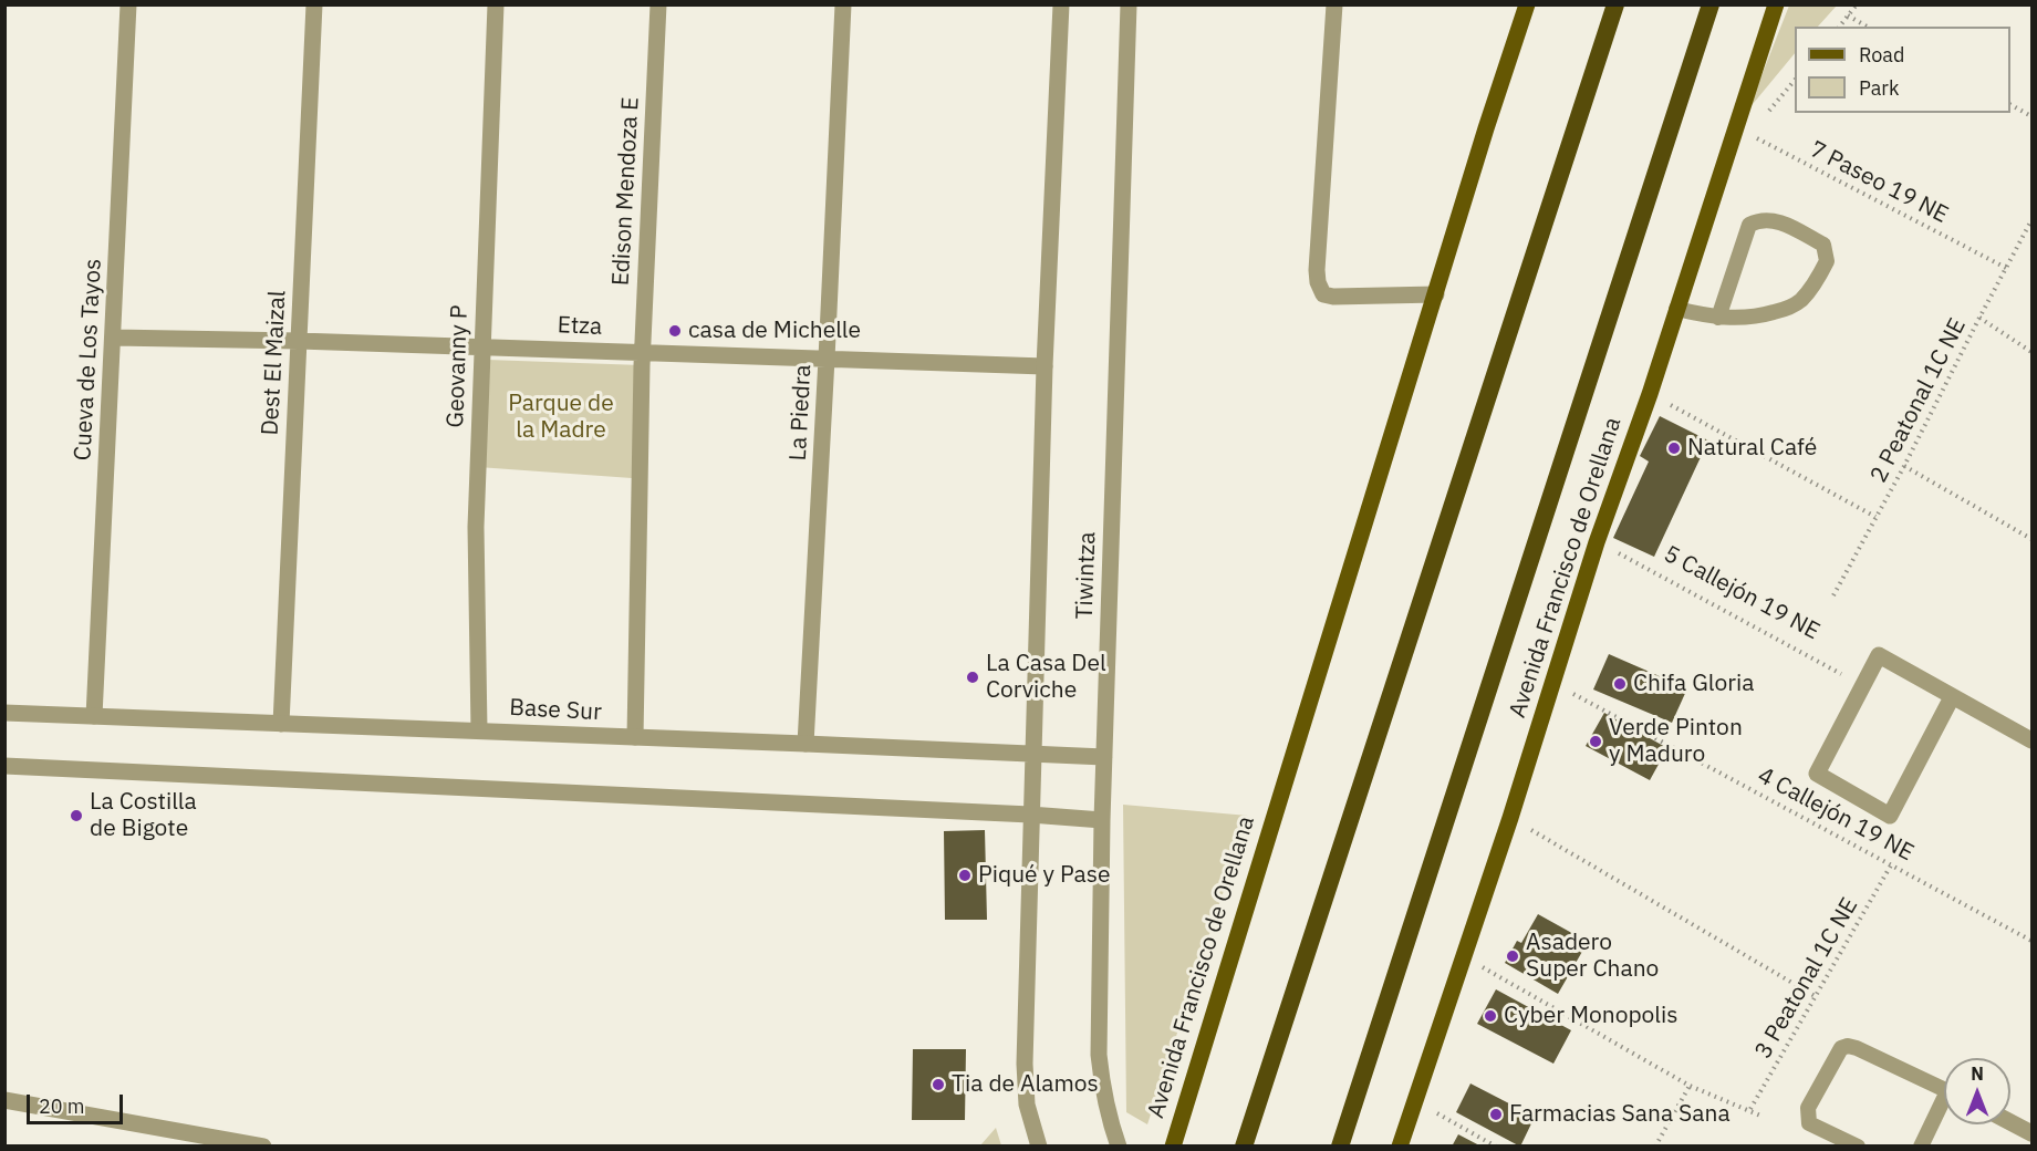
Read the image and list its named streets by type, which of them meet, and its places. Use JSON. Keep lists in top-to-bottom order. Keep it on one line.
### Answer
{"streets":{"highway":["Avenida Francisco de Orellana"],"street":["Edison Mendoza E","Etza","Cueva de Los Tayos","Dest El Maizal","Geovanny P","La Piedra","Tiwintza","Base Sur"],"path":["7 Paseo 19 NE","2 Peatonal 1C NE","5 Callejón 19 NE","4 Callejón 19 NE","3 Peatonal 1C NE"]},"crossings":[["7 Paseo 19 NE","2 Peatonal 1C NE"],["7 Paseo 19 NE","Avenida Francisco de Orellana"],["Edison Mendoza E","Etza"],["Edison Mendoza E","Base Sur"],["Etza","Cueva de Los Tayos"],["Etza","Dest El Maizal"],["Etza","Geovanny P"],["Etza","La Piedra"],["Etza","Tiwintza"],["Cueva de Los Tayos","Base Sur"],["Dest El Maizal","Base Sur"],["Geovanny P","Base Sur"],["La Piedra","Base Sur"],["Avenida Francisco de Orellana","5 Callejón 19 NE"],["Avenida Francisco de Orellana","4 Callejón 19 NE"],["Tiwintza","Base Sur"],["4 Callejón 19 NE","3 Peatonal 1C NE"]],"parks":["Parque de la Madre"],"places":["casa de Michelle","Natural Café","La Casa Del Corviche","Chifa Gloria","Verde Pinton y Maduro","La Costilla de Bigote","Piqué y Pase","Asadero Super Chano","Cyber Monopolis","Tia de Alamos","Farmacias Sana Sana"],"legend":["Road","Park"],"scale_bar":"20 m","north":"top"}
